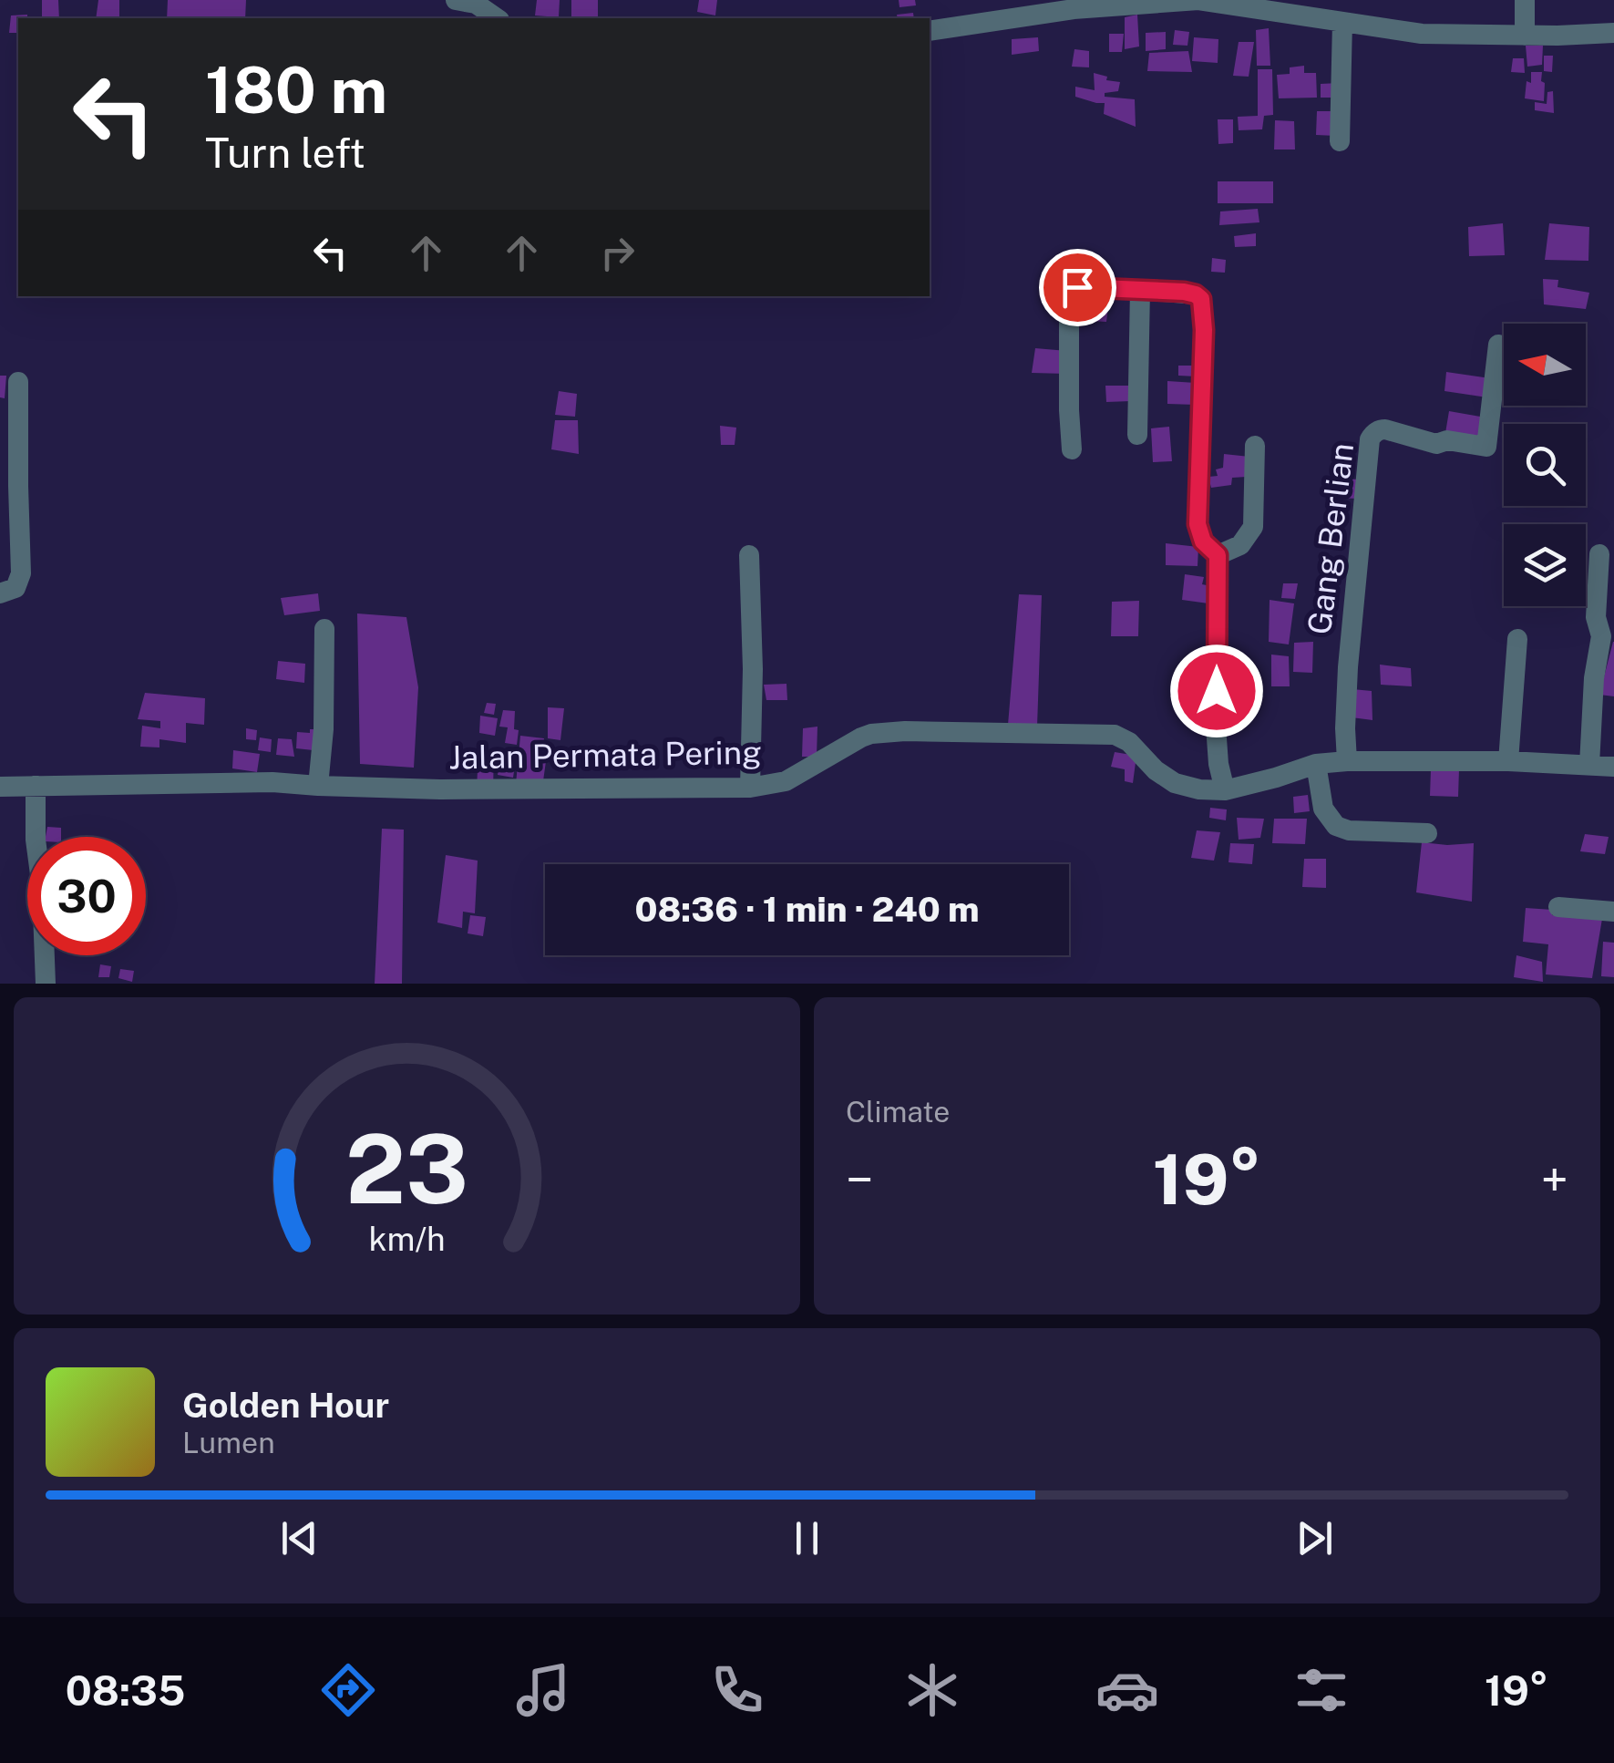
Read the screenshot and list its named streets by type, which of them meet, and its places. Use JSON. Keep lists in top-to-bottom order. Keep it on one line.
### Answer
{"streets":{"street":["Gang Berlian","Jalan Permata Pering"]},"crossings":[["Gang Berlian","Jalan Permata Pering"]],"north":"left","page":{"turn":["180 m","Turn left"],"limit":"30","trip":"08:36 · 1 min · 240 m","tile":"Climate","heat":["−","19°","+"],"song":["Golden Hour","Lumen"],"tabs":["08:35","19°"],"gauge":["23","km/h"]}}
